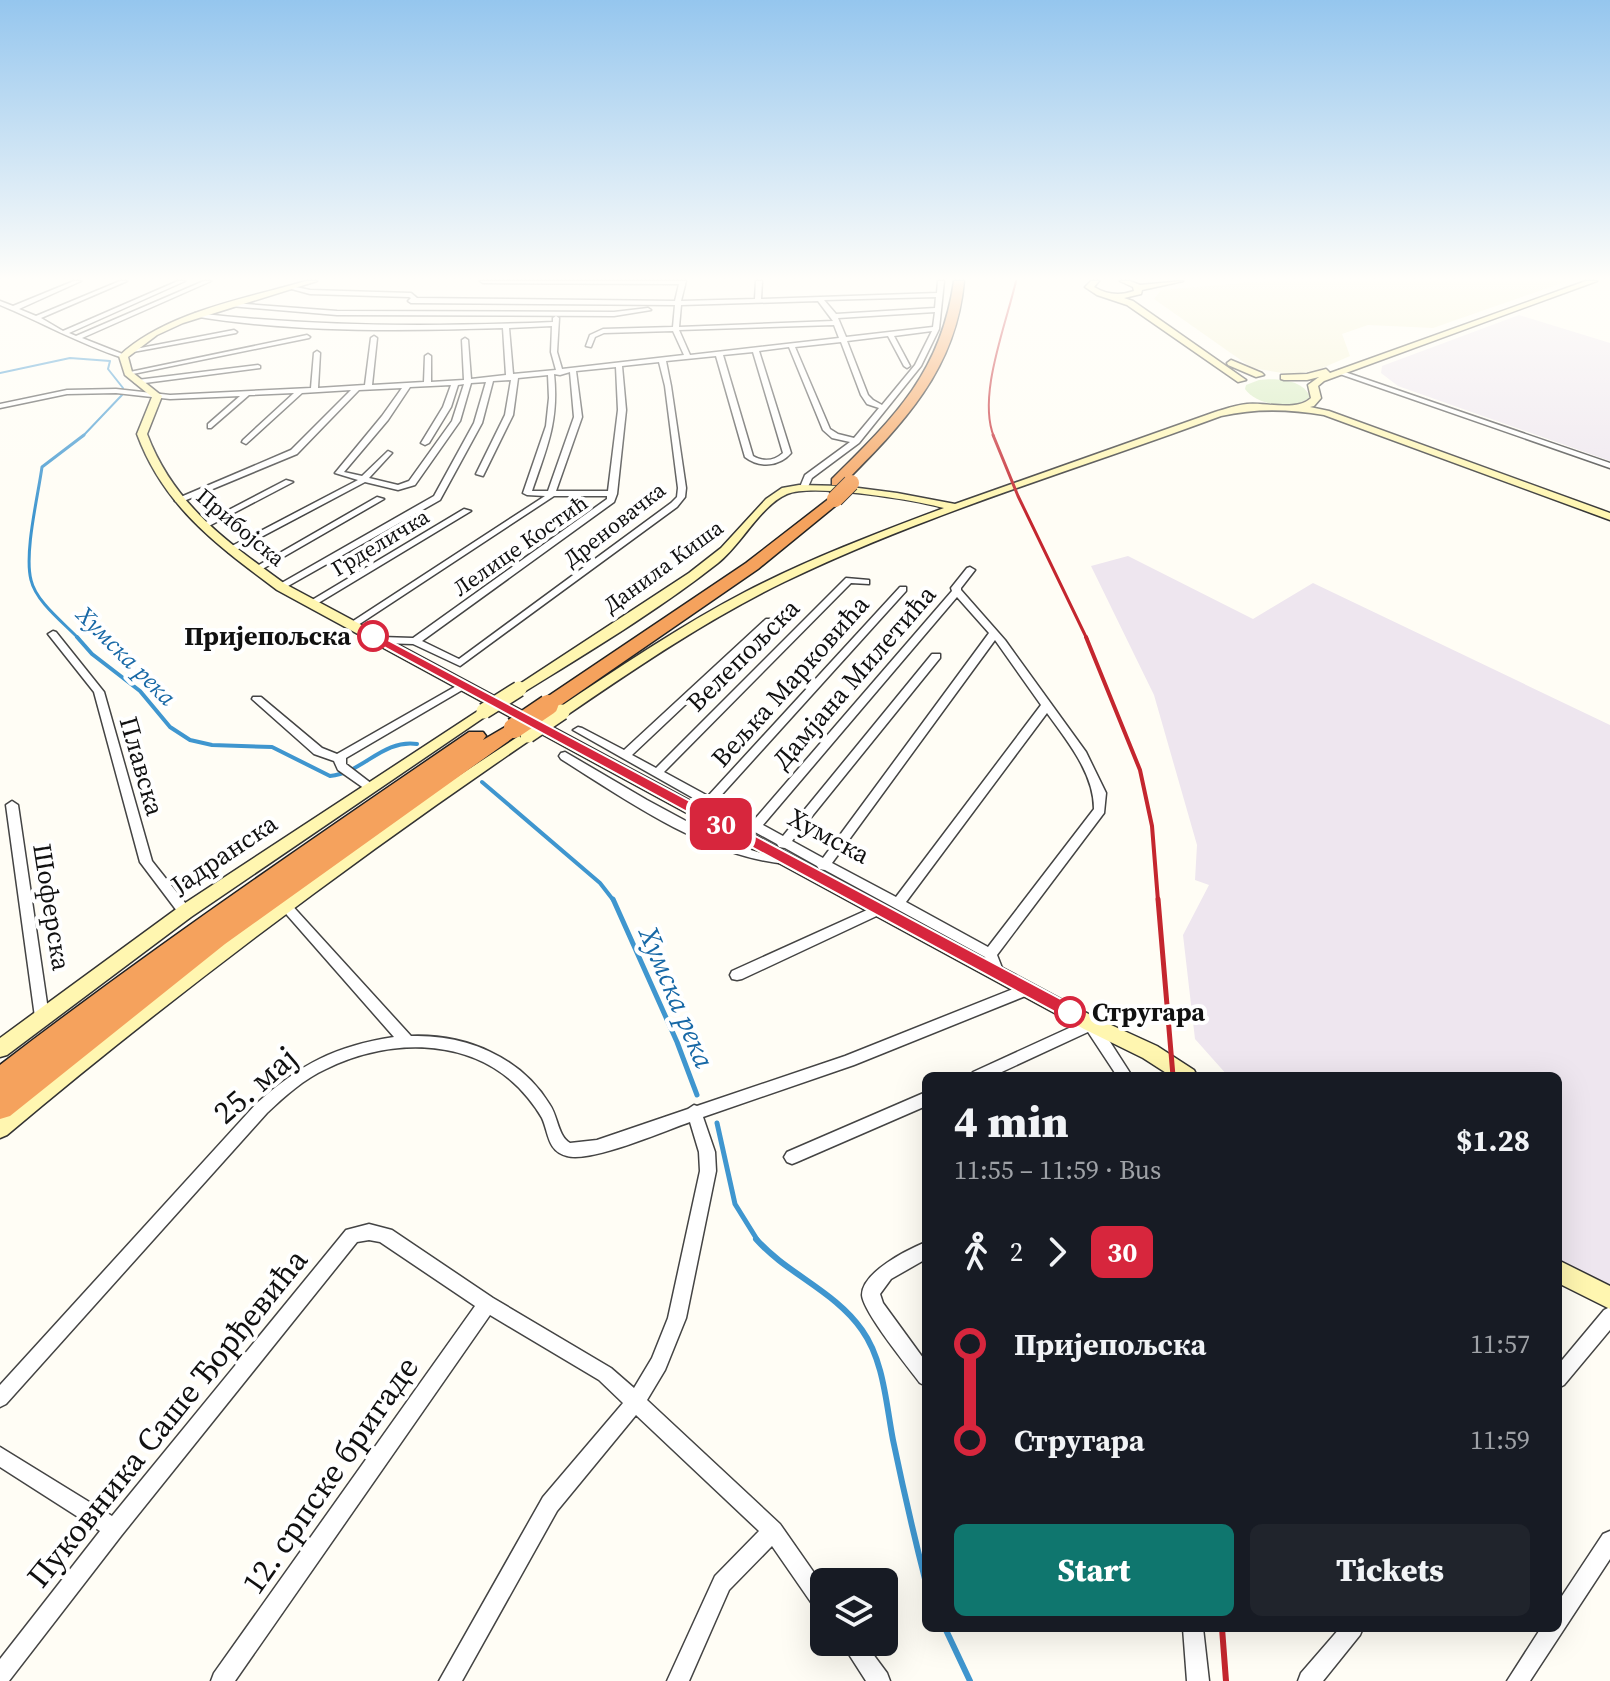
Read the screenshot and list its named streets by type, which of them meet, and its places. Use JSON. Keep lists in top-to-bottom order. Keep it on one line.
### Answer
{"streets":{"main road":["Прибојска","Данила Киша","Хумска","Јадранска"],"street":["Дреновачка","Грделичка","Лелице Костић","Велепољска","Дамјана Милетића","Вељка Марковића","Плавска","Шоферска","25. мај","Пуковника Саше Ђорђевића","12. српске бригаде"]},"crossings":[["Дреновачка","Прибојска"],["Прибојска","Грделичка"],["Прибојска","Лелице Костић"],["Прибојска","Хумска"],["Данила Киша","Јадранска"],["Велепољска","Хумска"],["Дамјана Милетића","Хумска"],["Вељка Марковића","Хумска"],["Плавска","Јадранска"],["Јадранска","Шоферска"],["Пуковника Саше Ђорђевића","12. српске бригаде"]],"water":["Хумска река"],"places":["Пријепољска","Стругара"],"lines":["bus line 30"],"page":{"on_map":"30","heading":["4 min","11:55 – 11:59 · Bus","$1.28"],"legs":["2","30"],"list":[{"name":"Пријепољска","value":"11:57"},{"name":"Стругара","value":"11:59"}],"buttons":["Start","Tickets"]}}
